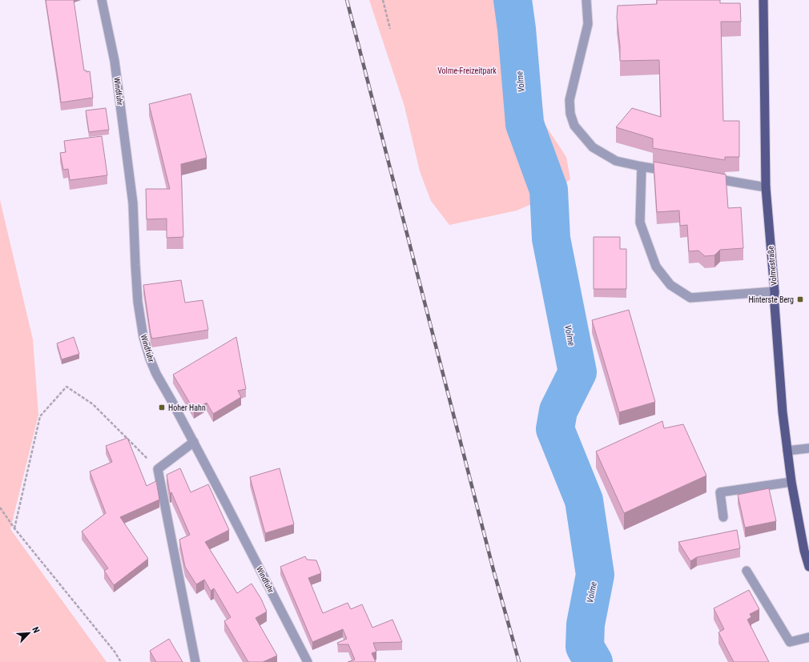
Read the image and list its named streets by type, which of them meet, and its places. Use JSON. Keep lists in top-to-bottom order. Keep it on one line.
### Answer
{"streets":{"main road":["Volmestraße"],"street":["Windfuhr"]},"water":["Volme"],"parks":["Volme-Freizeitpark"],"places":{"transit":["Hinterste Berg","Hoher Hahn"]},"north":"top right"}
